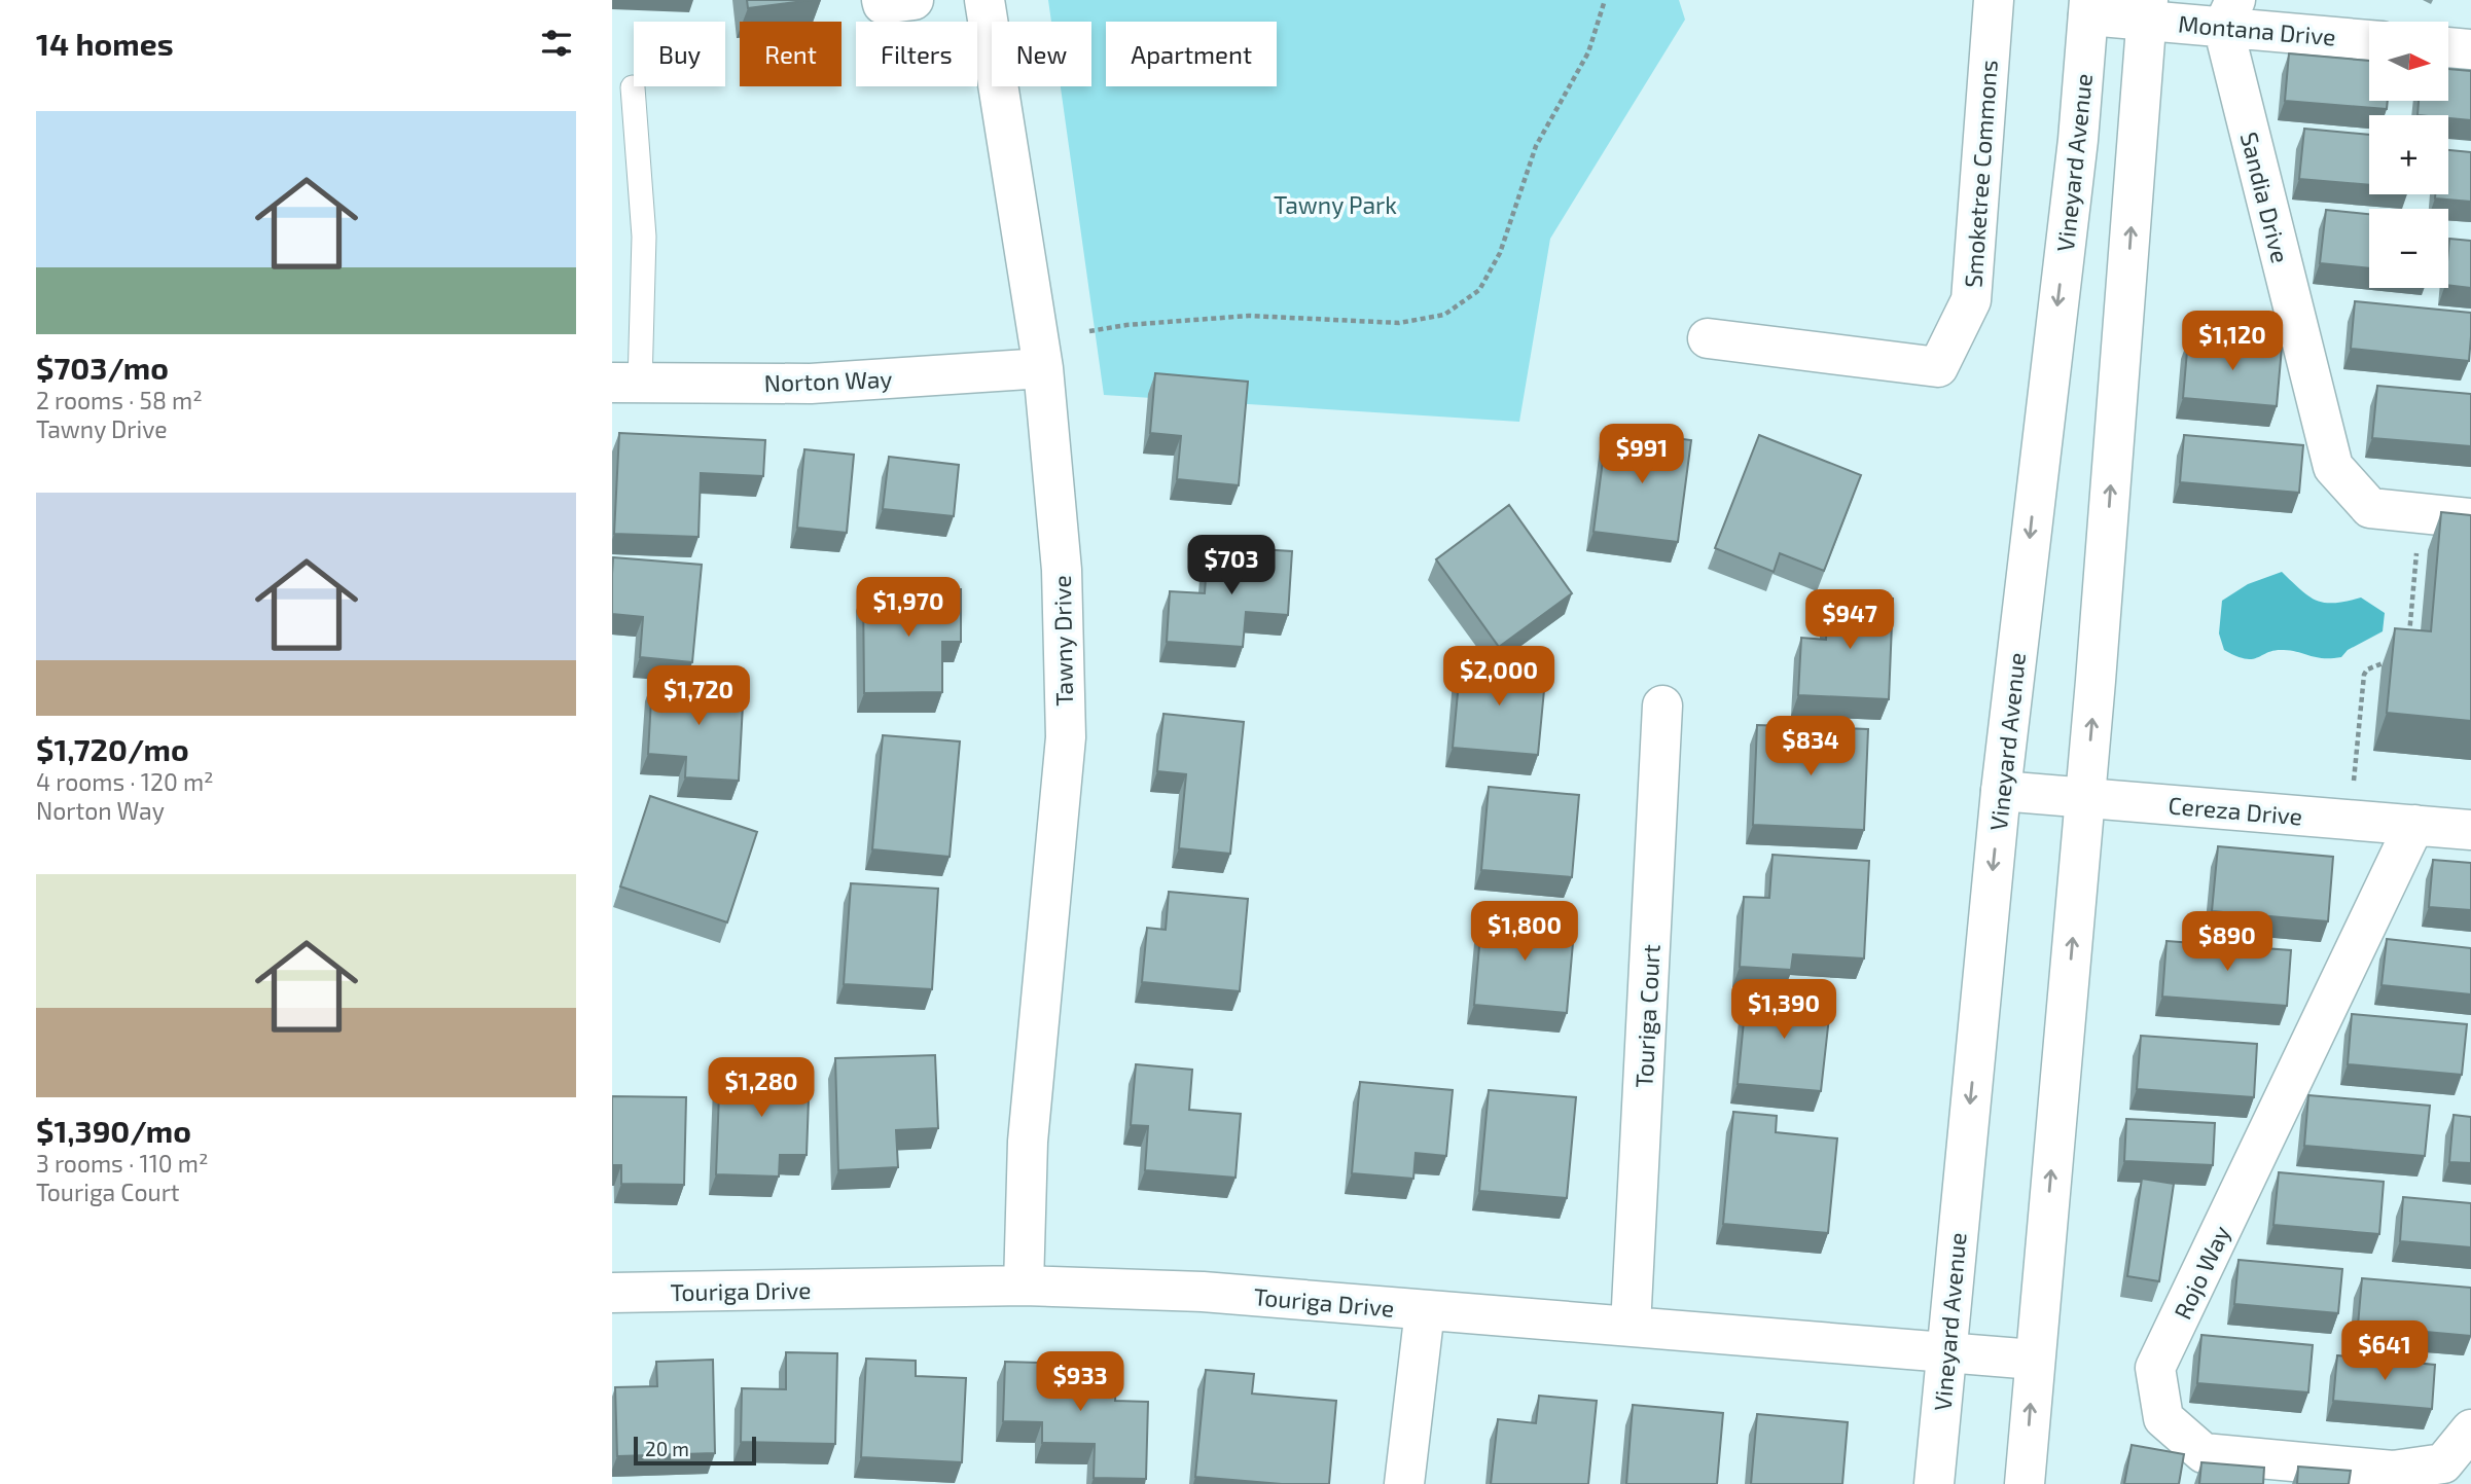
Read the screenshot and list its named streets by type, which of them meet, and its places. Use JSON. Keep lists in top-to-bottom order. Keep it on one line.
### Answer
{"streets":{"street":["Montana Drive","Vineyard Avenue","Smoketree Commons","Sandia Drive","Norton Way","Tawny Drive","Cereza Drive","Touriga Court","Rojo Way","Touriga Drive"]},"crossings":[["Montana Drive","Vineyard Avenue"],["Montana Drive","Sandia Drive"],["Vineyard Avenue","Cereza Drive"],["Vineyard Avenue","Touriga Drive"],["Norton Way","Tawny Drive"],["Tawny Drive","Touriga Drive"],["Cereza Drive","Rojo Way"],["Touriga Court","Touriga Drive"]],"parks":["Tawny Park"],"scale_bar":"20 m","north":"right","page":{"heading":"14 homes","map_buttons":["+","−"],"chip":["Buy","Rent","Filters","New","Apartment"],"list":[{"name":"$703/mo","note":"2 rooms · 58 m² · Tawny Drive"},{"name":"$1,720/mo","note":"4 rooms · 120 m² · Norton Way"},{"name":"$1,390/mo","note":"3 rooms · 110 m² · Touriga Court"}],"price":["$1,120","$991","$703","$1,970","$947","$2,000","$1,720","$834","$1,800","$890","$1,390","$1,280","$641","$933"],"scale":"20 m"}}
